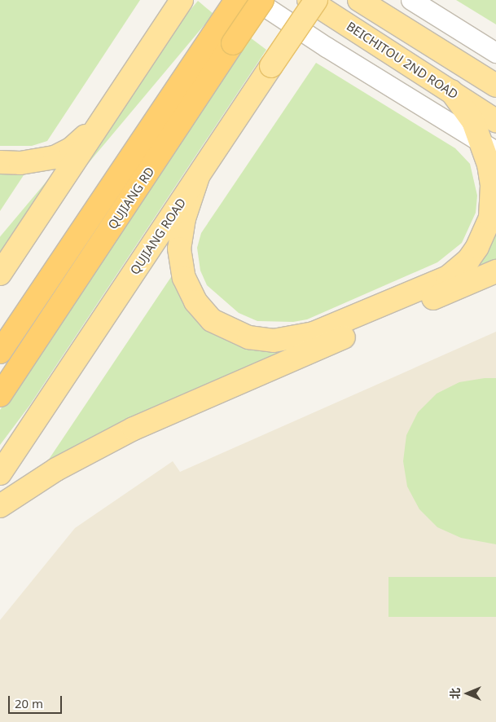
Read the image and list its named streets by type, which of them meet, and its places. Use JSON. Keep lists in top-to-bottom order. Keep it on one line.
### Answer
{"streets":{"highway":["QUJIANG RD"],"main road":["BEICHITOU 2ND ROAD","QUJIANG ROAD"]},"scale_bar":"20 m","north":"left"}
